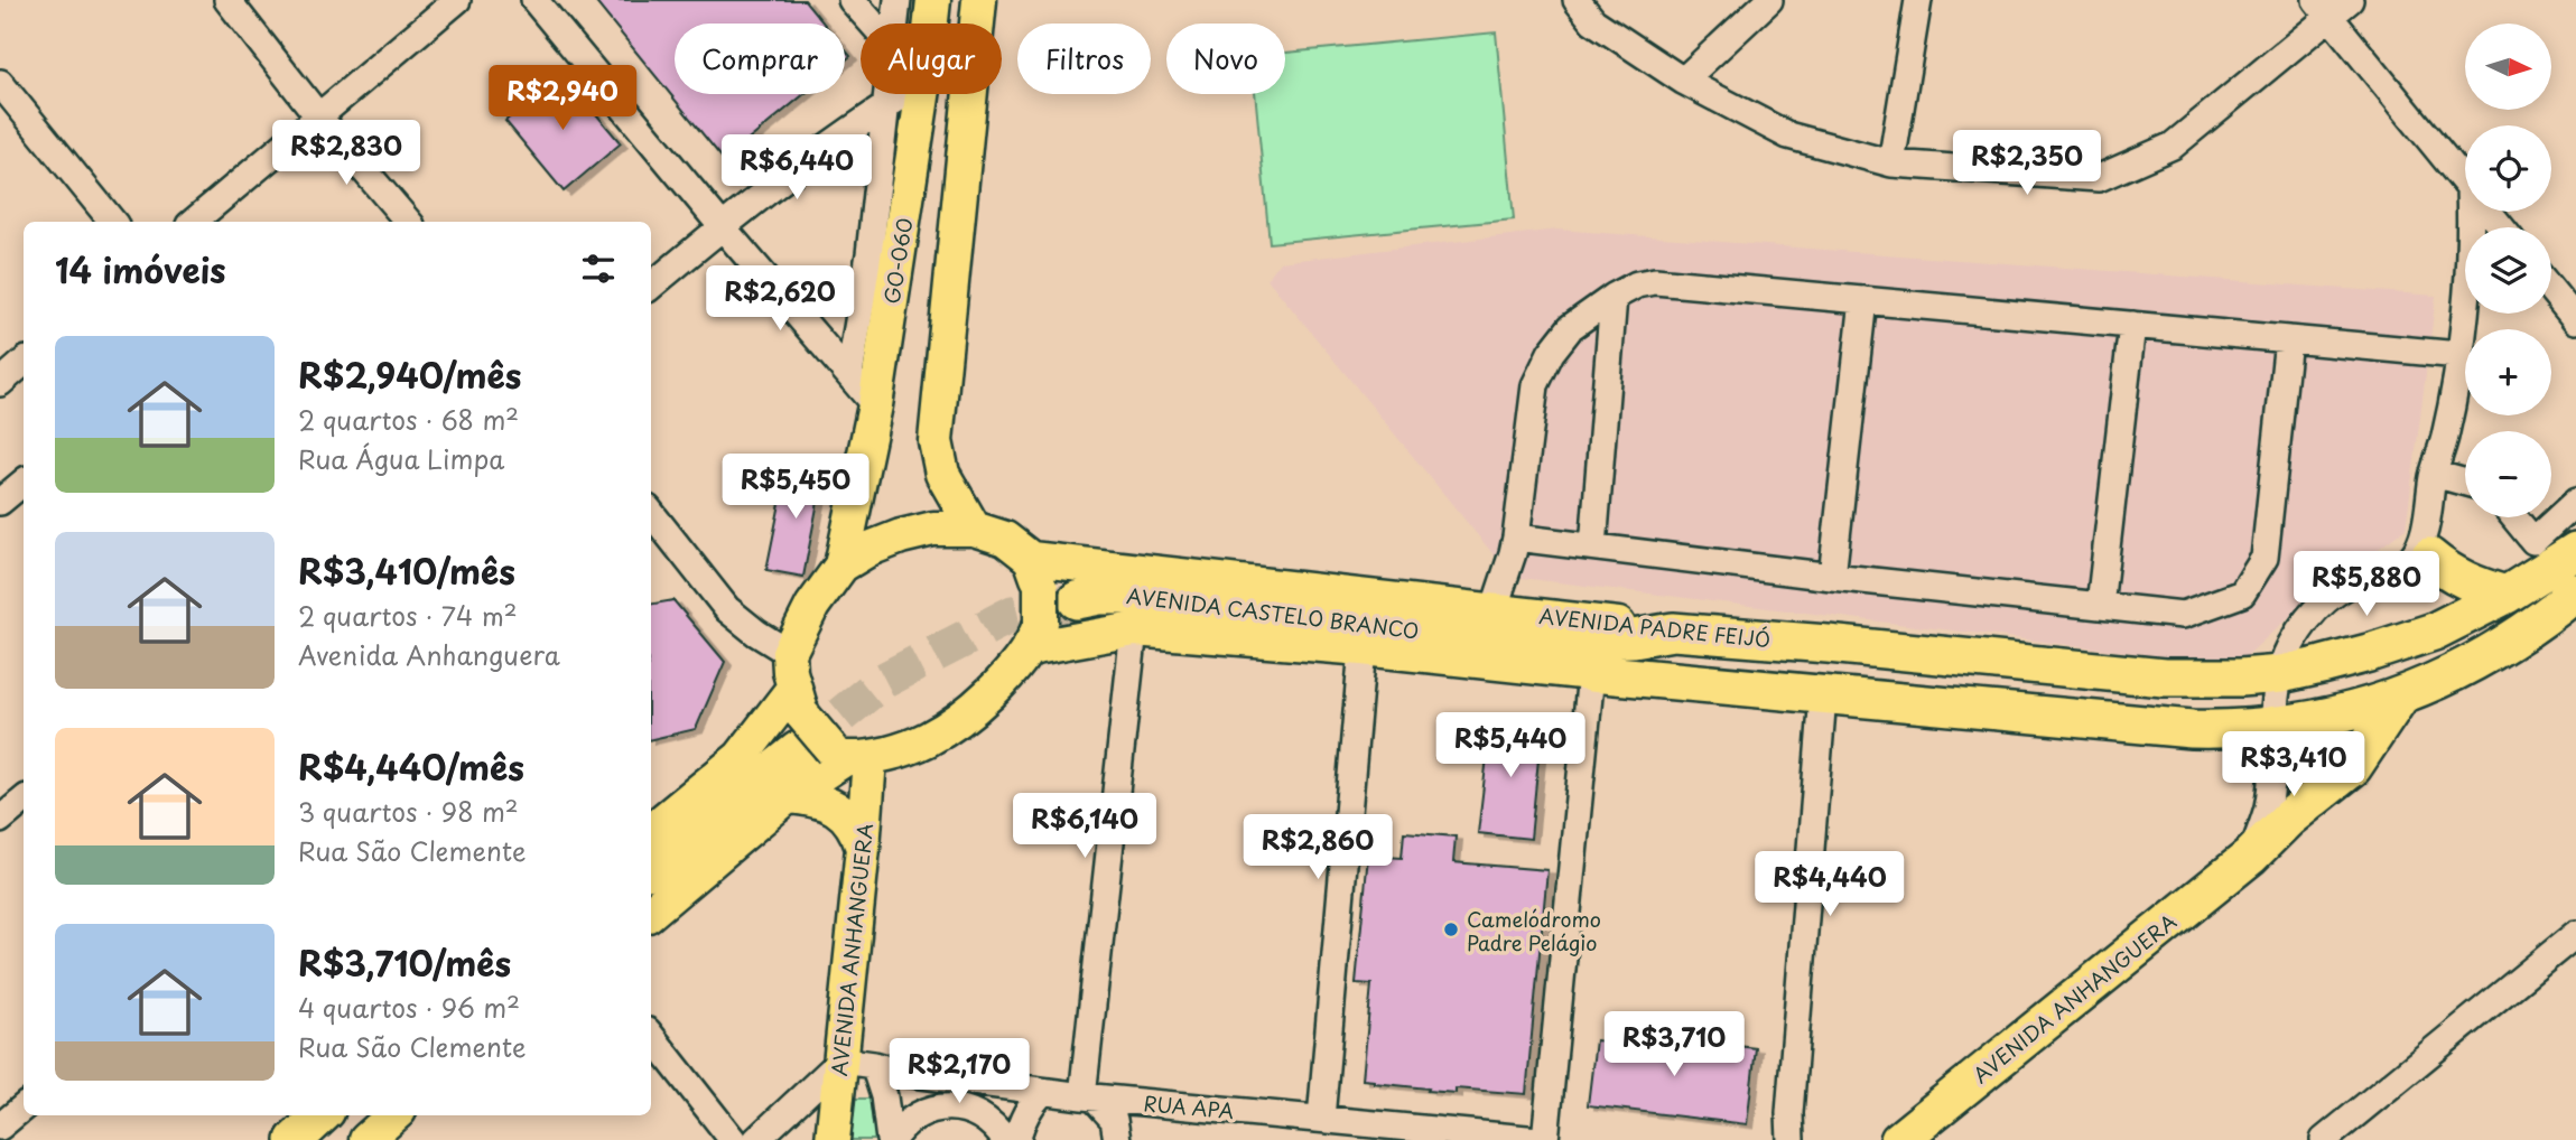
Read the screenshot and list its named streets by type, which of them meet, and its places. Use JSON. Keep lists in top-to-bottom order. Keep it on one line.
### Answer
{"streets":{"highway":["AVENIDA CASTELO BRANCO","AVENIDA PADRE FEIJÓ","AVENIDA ANHANGUERA"],"main road":["GO-060"],"street":["RUA APA"]},"crossings":[["GO-060","AVENIDA ANHANGUERA"],["AVENIDA CASTELO BRANCO","AVENIDA PADRE FEIJÓ"],["AVENIDA ANHANGUERA","RUA APA"]],"places":["Camelódromo Padre Pelágio"],"north":"right","page":{"map_buttons":["+","−"],"chip":["Comprar","Alugar","Filtros","Novo"],"price":["R$2,940","R$2,830","R$2,350","R$6,440","R$2,620","R$5,450","R$5,880","R$5,440","R$3,410","R$6,140","R$2,860","R$4,440","R$3,710","R$2,170"],"heading":"14 imóveis","list":[{"name":"R$2,940/mês","note":"2 quartos · 68 m² · Rua Água Limpa"},{"name":"R$3,410/mês","note":"2 quartos · 74 m² · Avenida Anhanguera"},{"name":"R$4,440/mês","note":"3 quartos · 98 m² · Rua São Clemente"},{"name":"R$3,710/mês","note":"4 quartos · 96 m² · Rua São Clemente"}]}}
